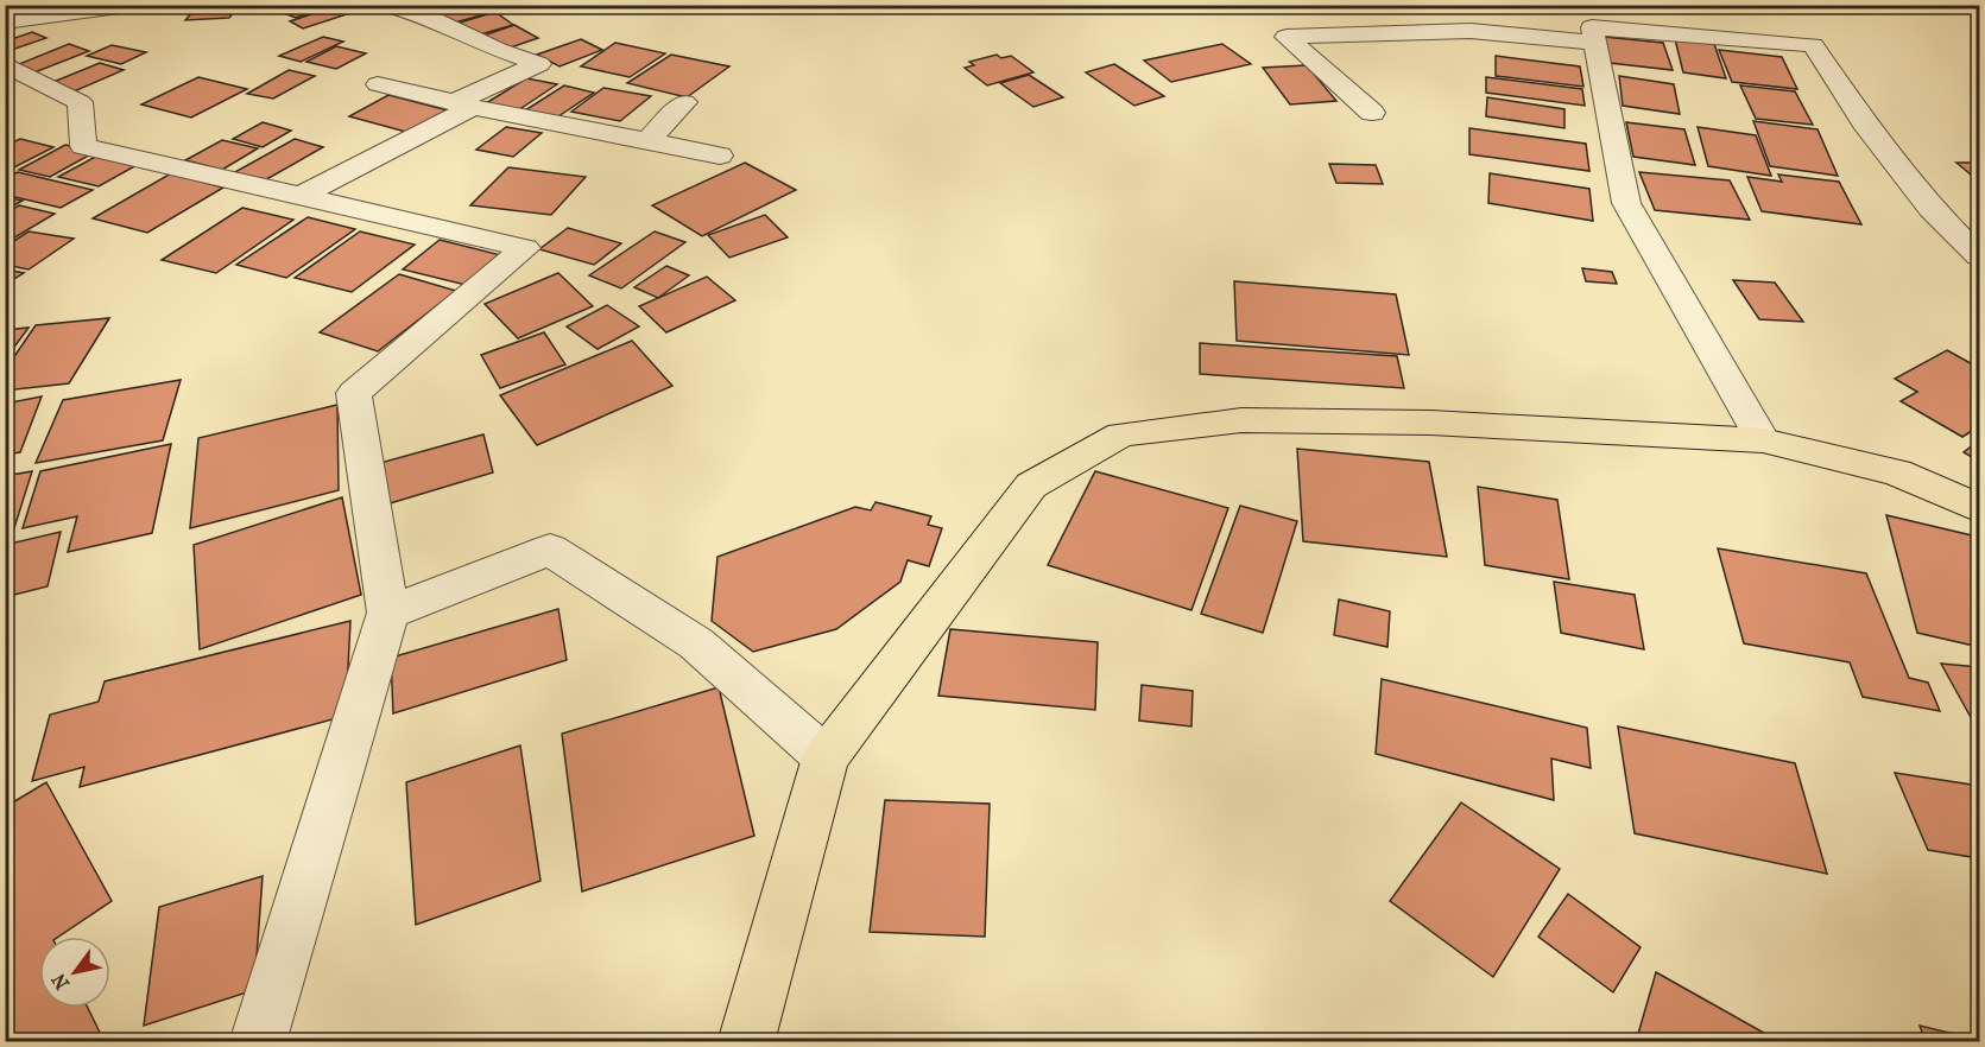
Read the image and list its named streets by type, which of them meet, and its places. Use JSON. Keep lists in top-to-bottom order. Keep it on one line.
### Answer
{"north":"bottom left"}
